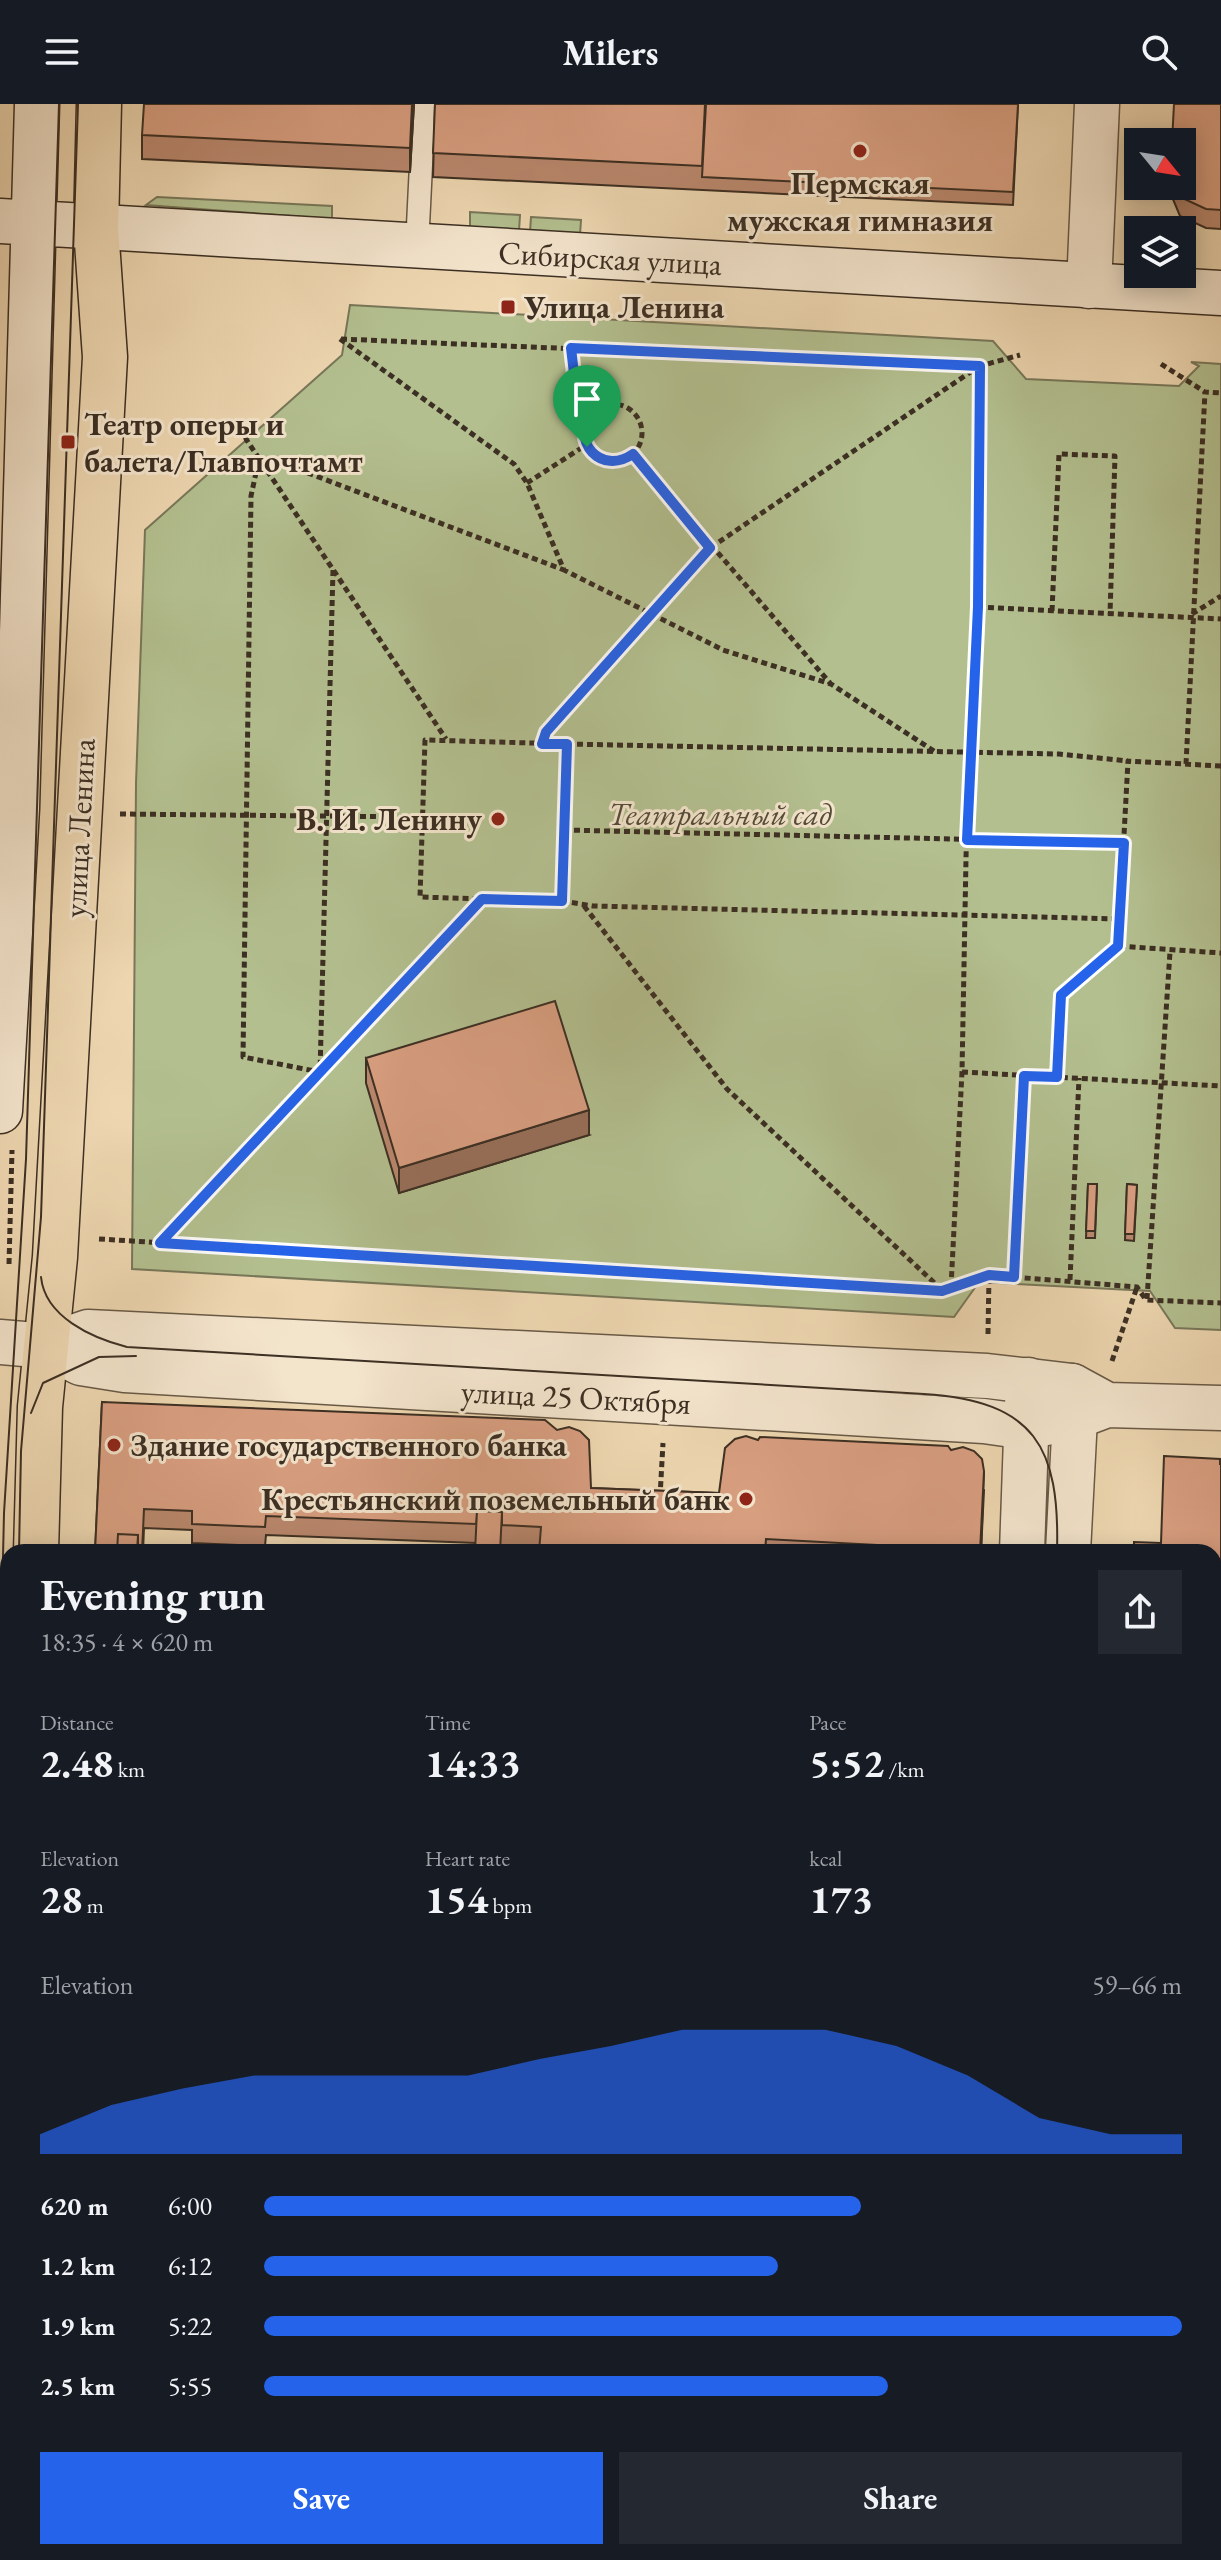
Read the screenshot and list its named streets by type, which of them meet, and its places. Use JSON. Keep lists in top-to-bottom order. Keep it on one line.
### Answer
{"streets":{"main road":["улица Ленина"],"street":["Сибирская улица","улица 25 Октября"]},"crossings":[["Сибирская улица","улица Ленина"],["улица Ленина","улица 25 Октября"]],"parks":["Театральный сад"],"places":{"other":["Пермская мужская гимназия","В. И. Ленину","Здание государственного банка","Крестьянский поземельный банк"],"transit":["Улица Ленина","Театр оперы и балета/Главпочтамт"]},"north":"bottom right","page":{"header":"Milers","heading":["Evening run","18:35 · 4 × 620 m"],"stats":[["Distance","2.48 km"],["Time","14:33"],["Pace","5:52 /km"],["Elevation","28 m"],["Heart rate","154 bpm"],["kcal","173"]],"chart":["Elevation","59–66 m"],"list":[{"name":"620 m","note":"6:00"},{"name":"1.2 km","note":"6:12"},{"name":"1.9 km","note":"5:22"},{"name":"2.5 km","note":"5:55"}],"buttons":["Save","Share"]}}
